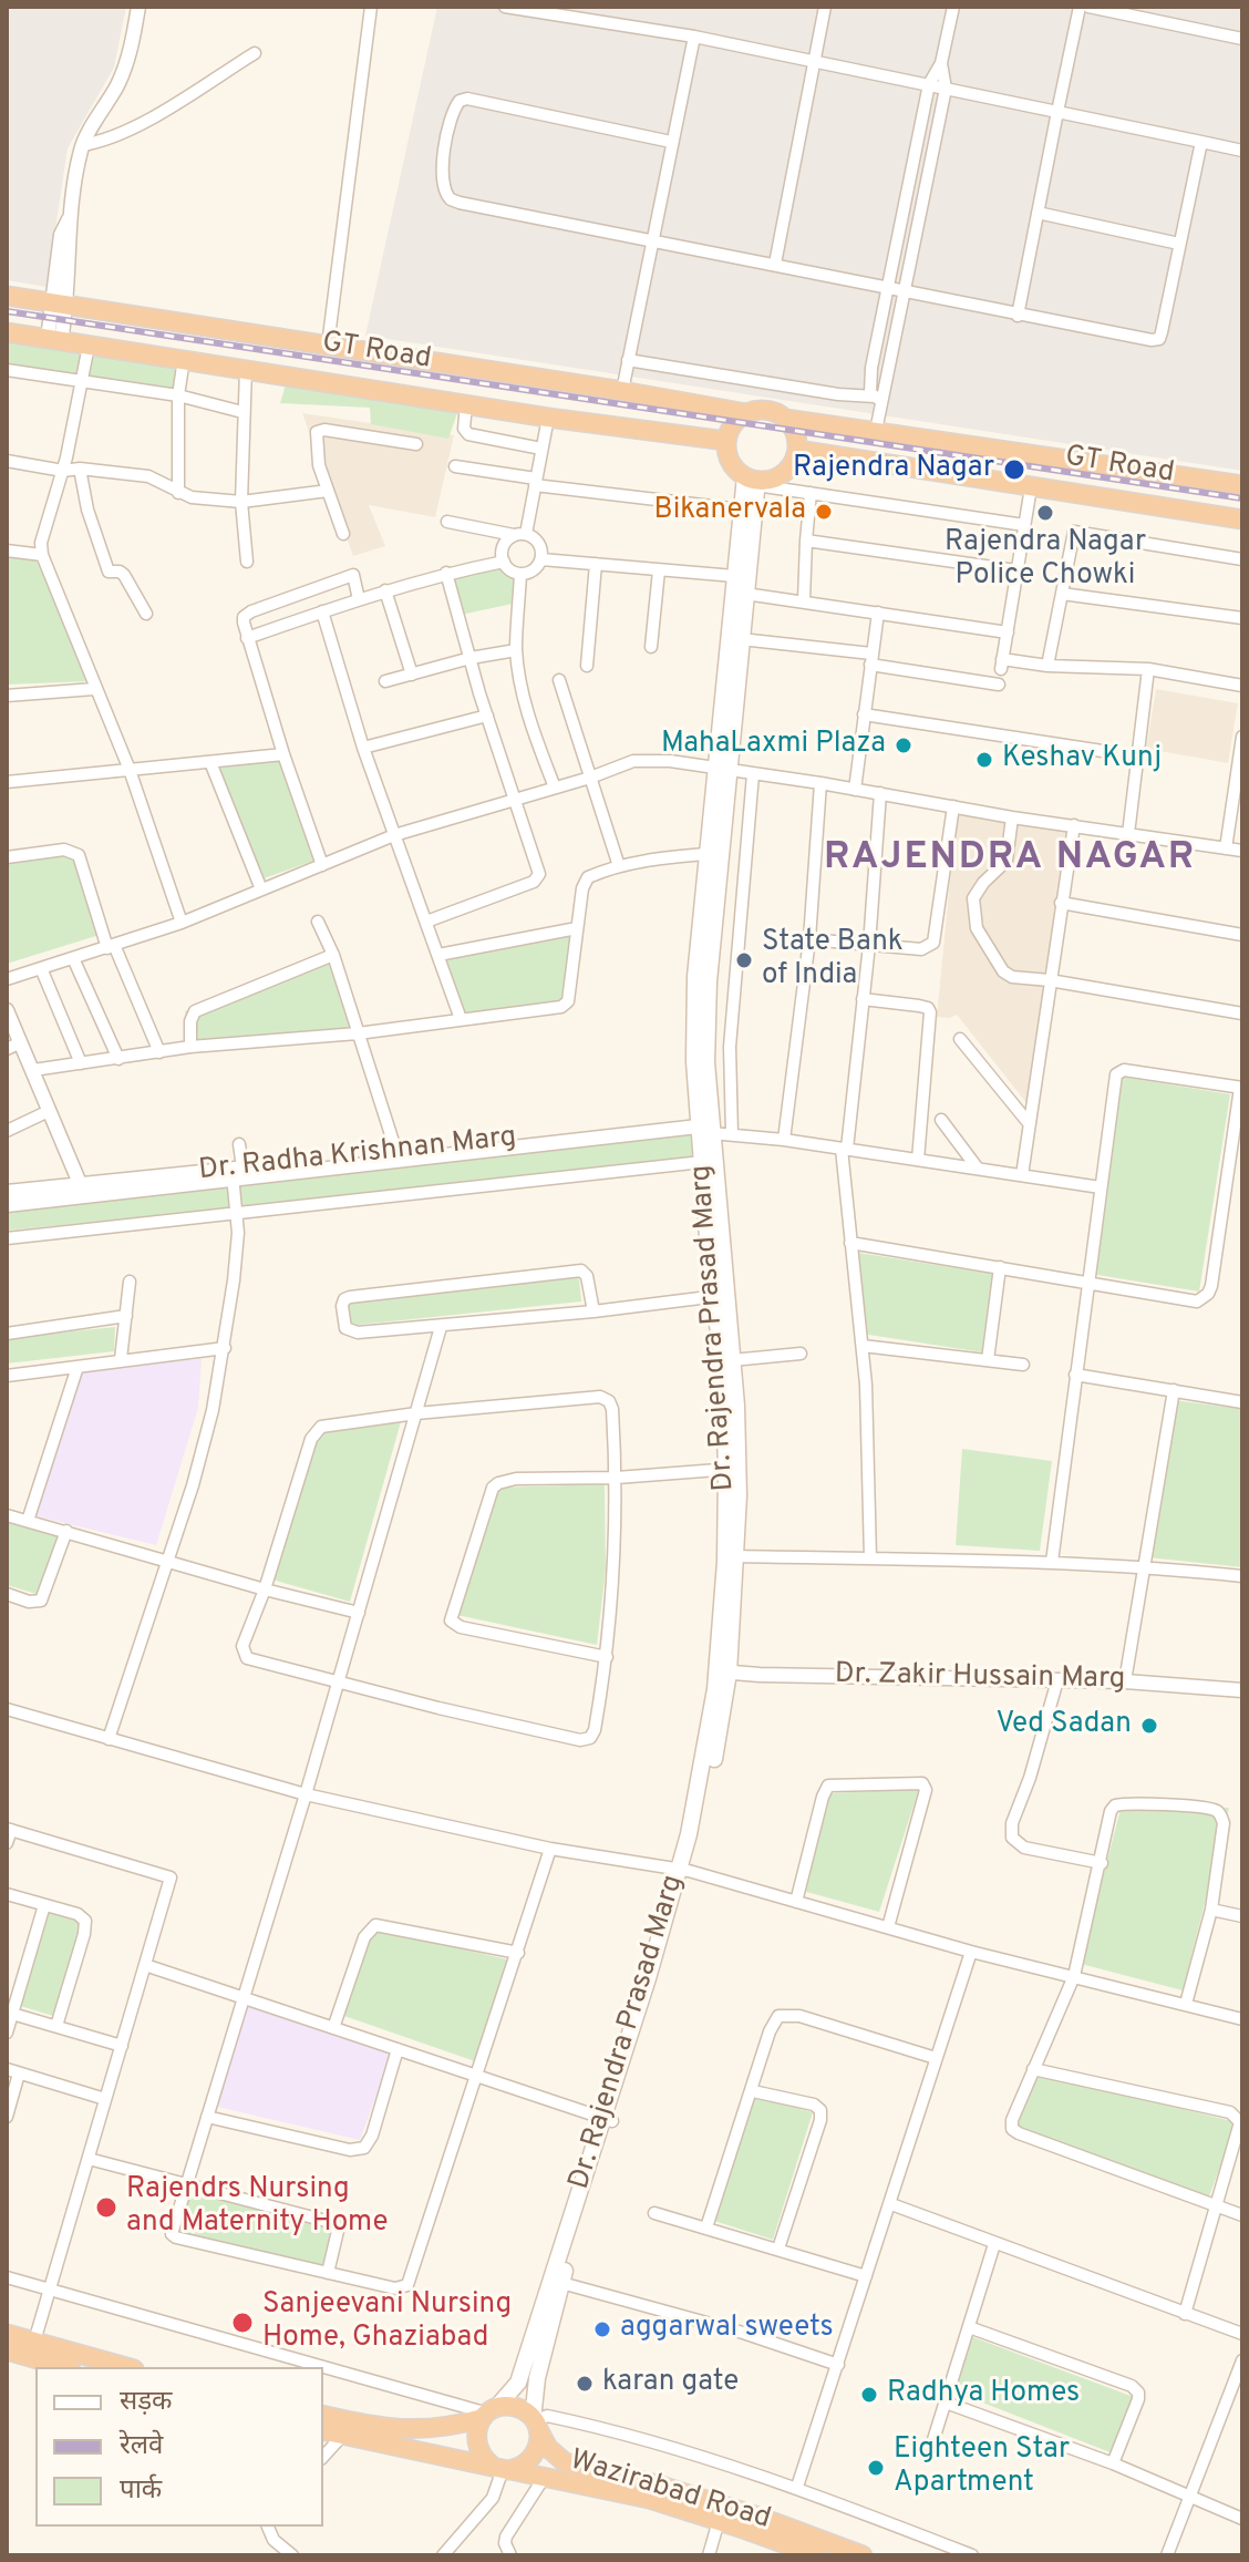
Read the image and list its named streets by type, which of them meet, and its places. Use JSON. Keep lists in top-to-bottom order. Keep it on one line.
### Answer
{"streets":{"highway":["GT Road","Wazirabad Road"],"main road":["Dr. Rajendra Prasad Marg"],"street":["Dr. Radha Krishnan Marg","Dr. Zakir Hussain Marg"]},"crossings":[["GT Road","Dr. Rajendra Prasad Marg"],["Dr. Radha Krishnan Marg","Dr. Rajendra Prasad Marg"],["Dr. Rajendra Prasad Marg","Dr. Zakir Hussain Marg"],["Dr. Rajendra Prasad Marg","Wazirabad Road"]],"districts":["RAJENDRA NAGAR"],"places":["Rajendra Nagar","Bikanervala","Rajendra Nagar Police Chowki","MahaLaxmi Plaza","Keshav Kunj","State Bank of India","Ved Sadan","Rajendrs Nursing and Maternity Home","Sanjeevani Nursing Home, Ghaziabad","aggarwal sweets","karan gate","Radhya Homes","Eighteen Star Apartment"],"legend":["सड़क","रेलवे","पार्क"]}
